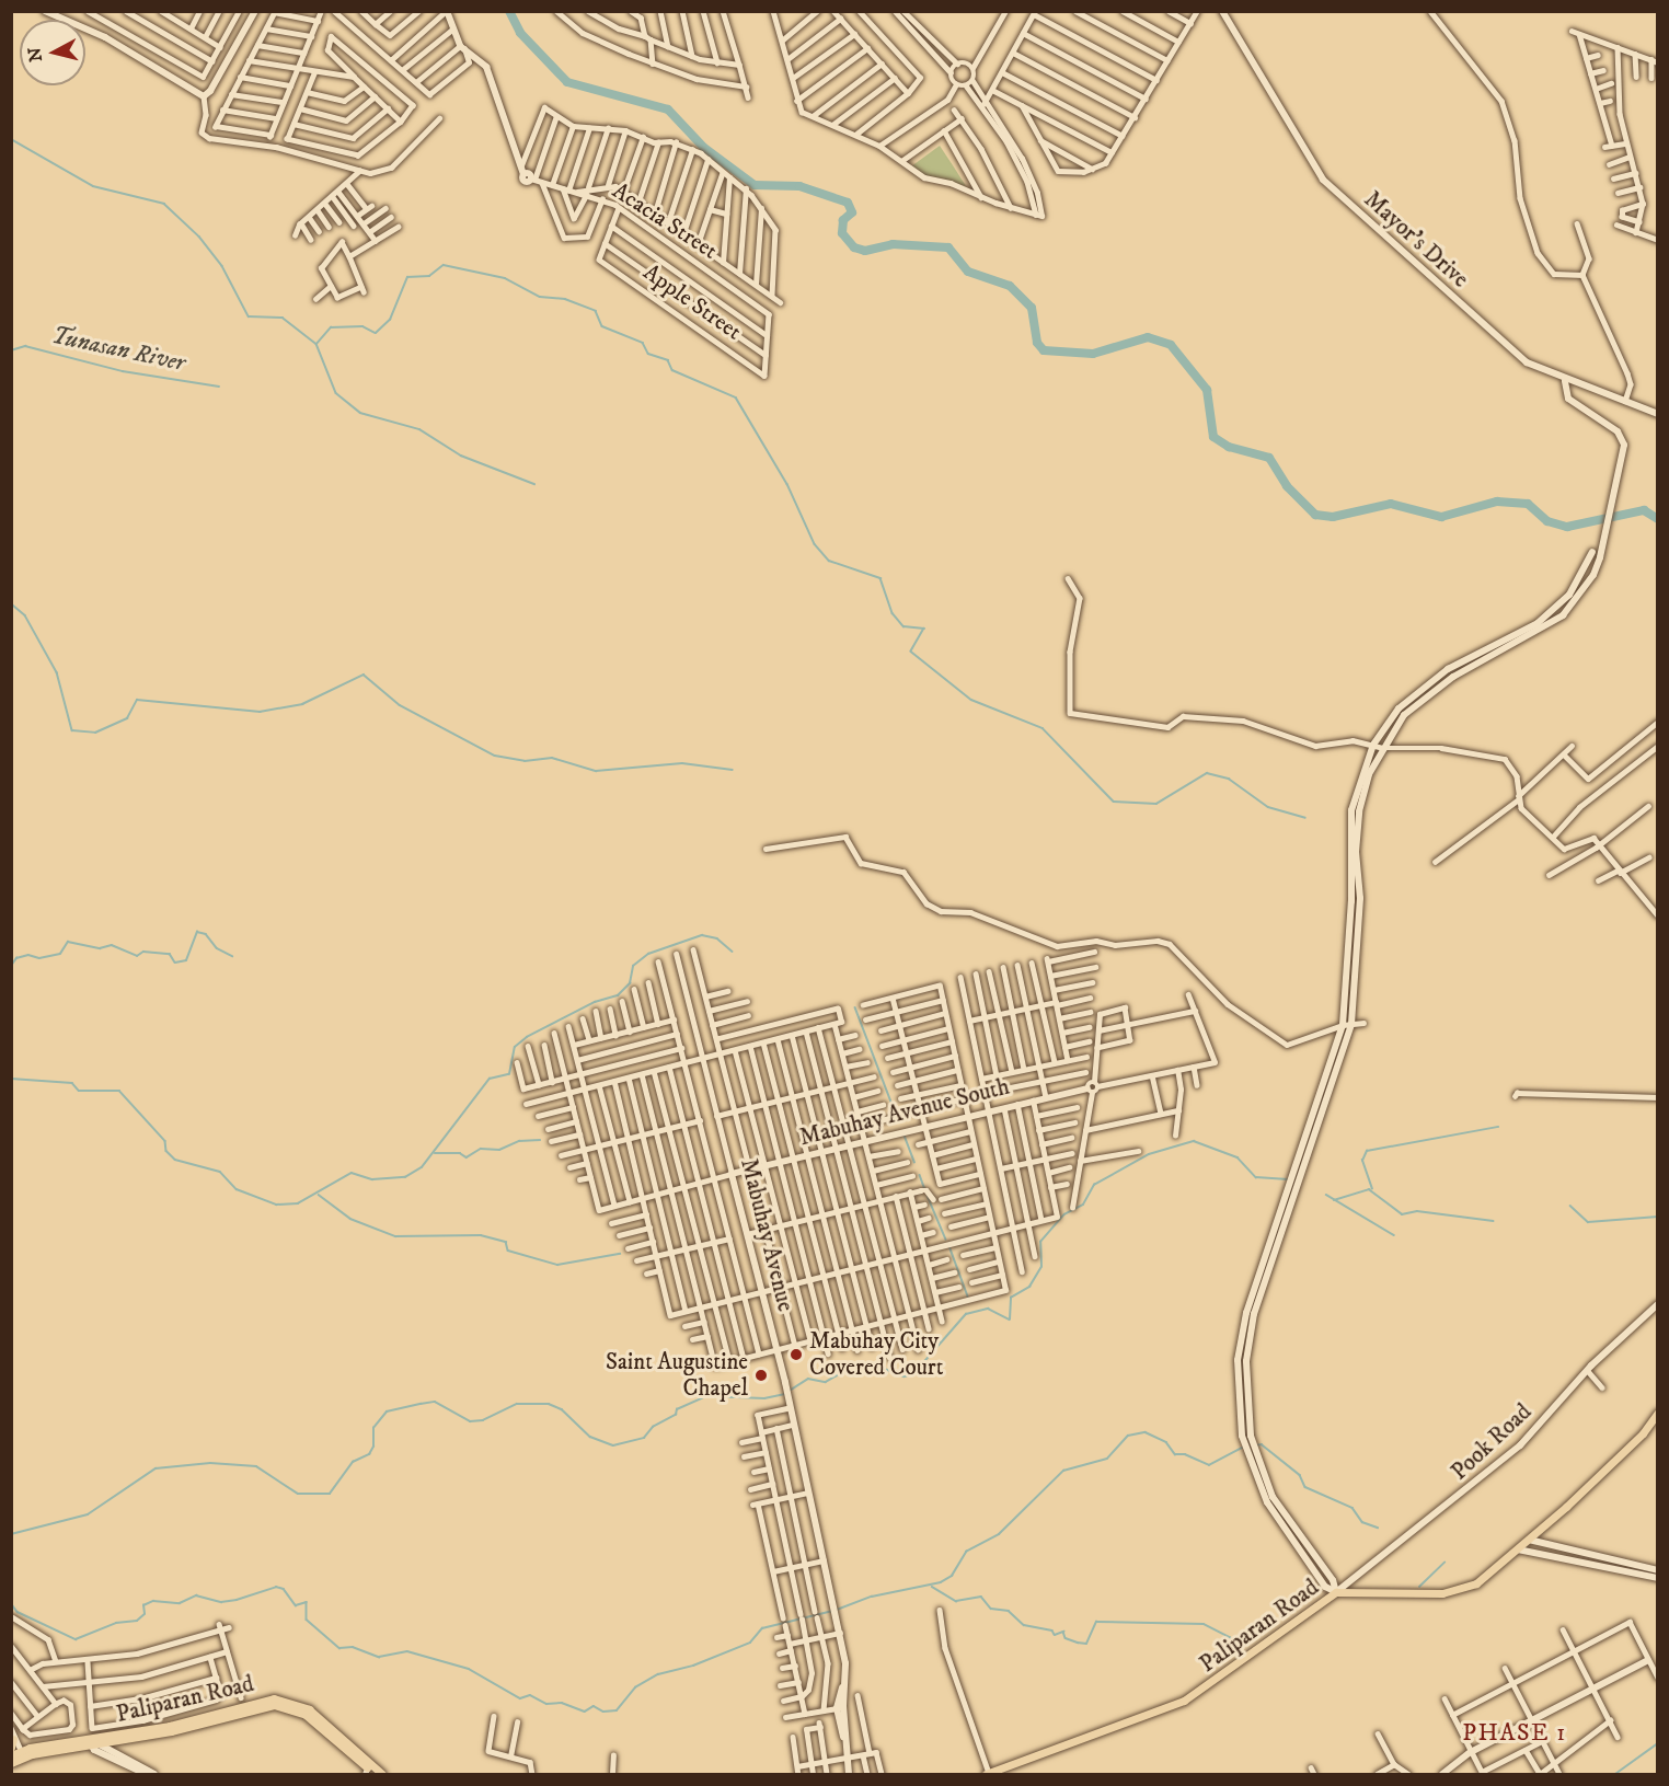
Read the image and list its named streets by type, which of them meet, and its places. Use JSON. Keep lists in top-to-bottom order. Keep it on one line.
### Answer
{"streets":{"main road":["Paliparan Road"],"street":["Acacia Street","Mayor's Drive","Apple Street","Mabuhay Avenue South","Mabuhay Avenue","Pook Road"]},"crossings":[["Mabuhay Avenue South","Mabuhay Avenue"],["Pook Road","Paliparan Road"]],"districts":["PHASE 1"],"water":["Tunasan River"],"places":["Mabuhay City Covered Court","Saint Augustine Chapel"],"north":"left"}
